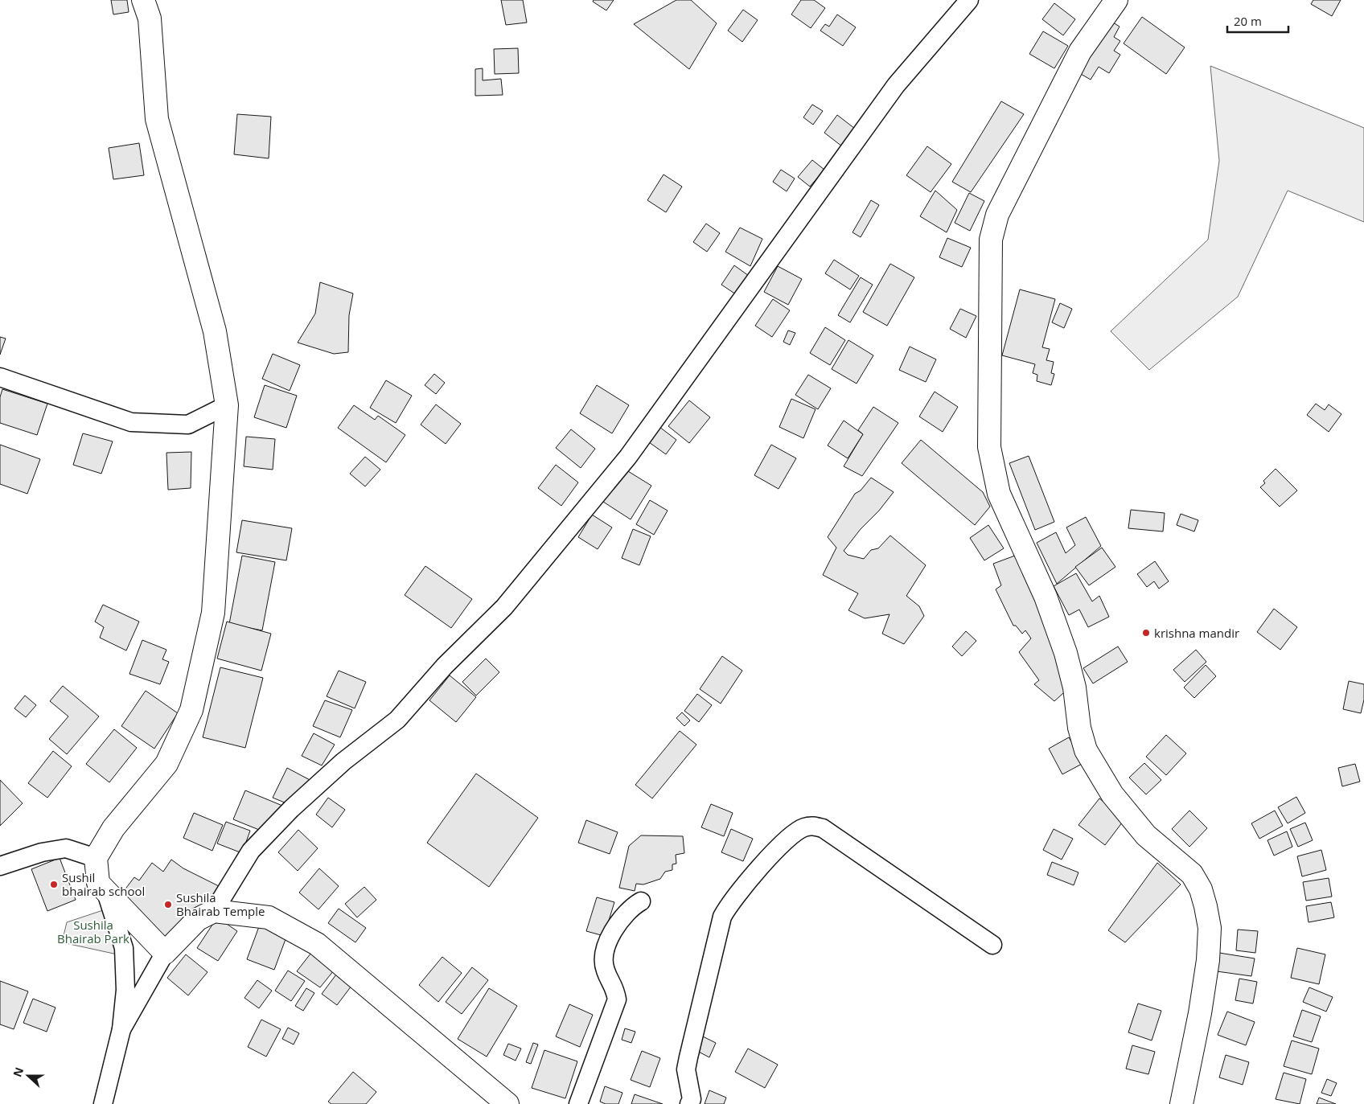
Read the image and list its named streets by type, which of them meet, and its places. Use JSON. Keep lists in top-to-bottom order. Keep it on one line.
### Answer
{"parks":["Sushila Bhairab Park"],"places":["krishna mandir","Sushil bhairab school","Sushila Bhairab Temple"],"scale_bar":"20 m","north":"left"}
